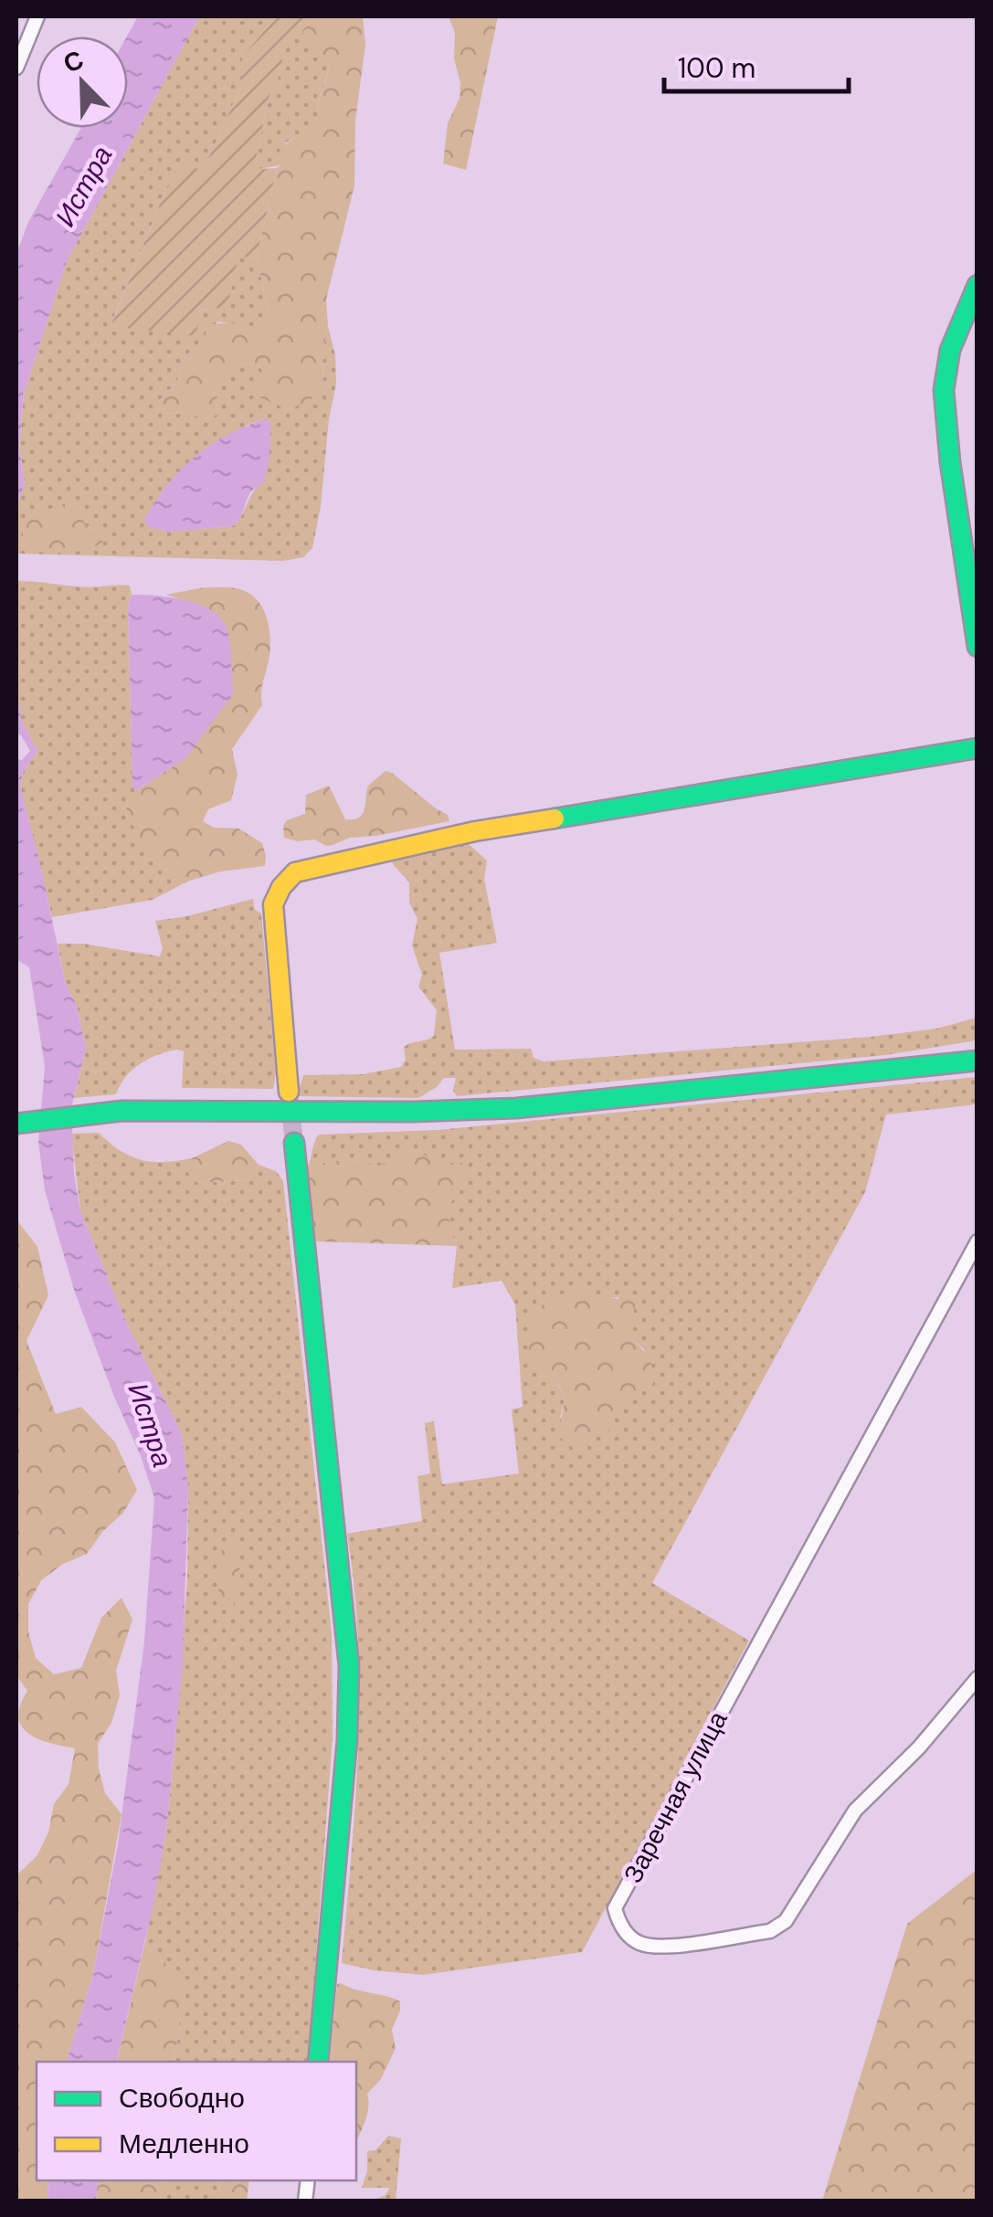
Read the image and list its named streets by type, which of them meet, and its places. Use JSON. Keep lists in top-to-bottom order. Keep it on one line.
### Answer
{"streets":{"street":["Заречная улица"]},"water":["Истра"],"legend":["Свободно","Медленно"],"scale_bar":"100 m","north":"top left"}
